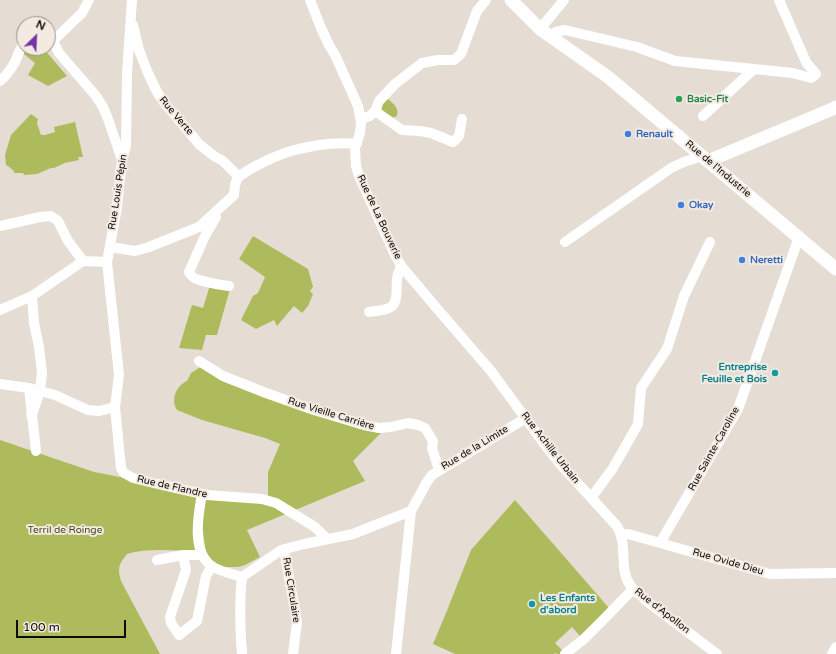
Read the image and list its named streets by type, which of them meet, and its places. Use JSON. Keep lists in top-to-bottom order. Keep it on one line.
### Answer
{"streets":{"main road":["Rue de l'Industrie"],"street":["Rue Verte","Rue Louis Pépin","Rue de La Bouverie","Rue Vieille Carrière","Rue de la Limite","Rue Achille Urbain","Rue Sainte-Caroline","Rue de Flandre","Rue Ovide Dieu","Rue Circulaire","Rue d'Apollon"]},"crossings":[["Rue Verte","Rue Louis Pépin"],["Rue de l'Industrie","Rue Sainte-Caroline"],["Rue Louis Pépin","Rue de Flandre"],["Rue de La Bouverie","Rue Achille Urbain"],["Rue Vieille Carrière","Rue de la Limite"],["Rue de la Limite","Rue Achille Urbain"],["Rue Achille Urbain","Rue Ovide Dieu"],["Rue Achille Urbain","Rue d'Apollon"],["Rue Sainte-Caroline","Rue Ovide Dieu"],["Rue Ovide Dieu","Rue d'Apollon"]],"parks":["Terril de Roinge"],"places":["Basic-Fit","Renault","Okay","Neretti","Entreprise Feuille et Bois","Les Enfants d'abord"],"scale_bar":"100 m","north":"top right"}
